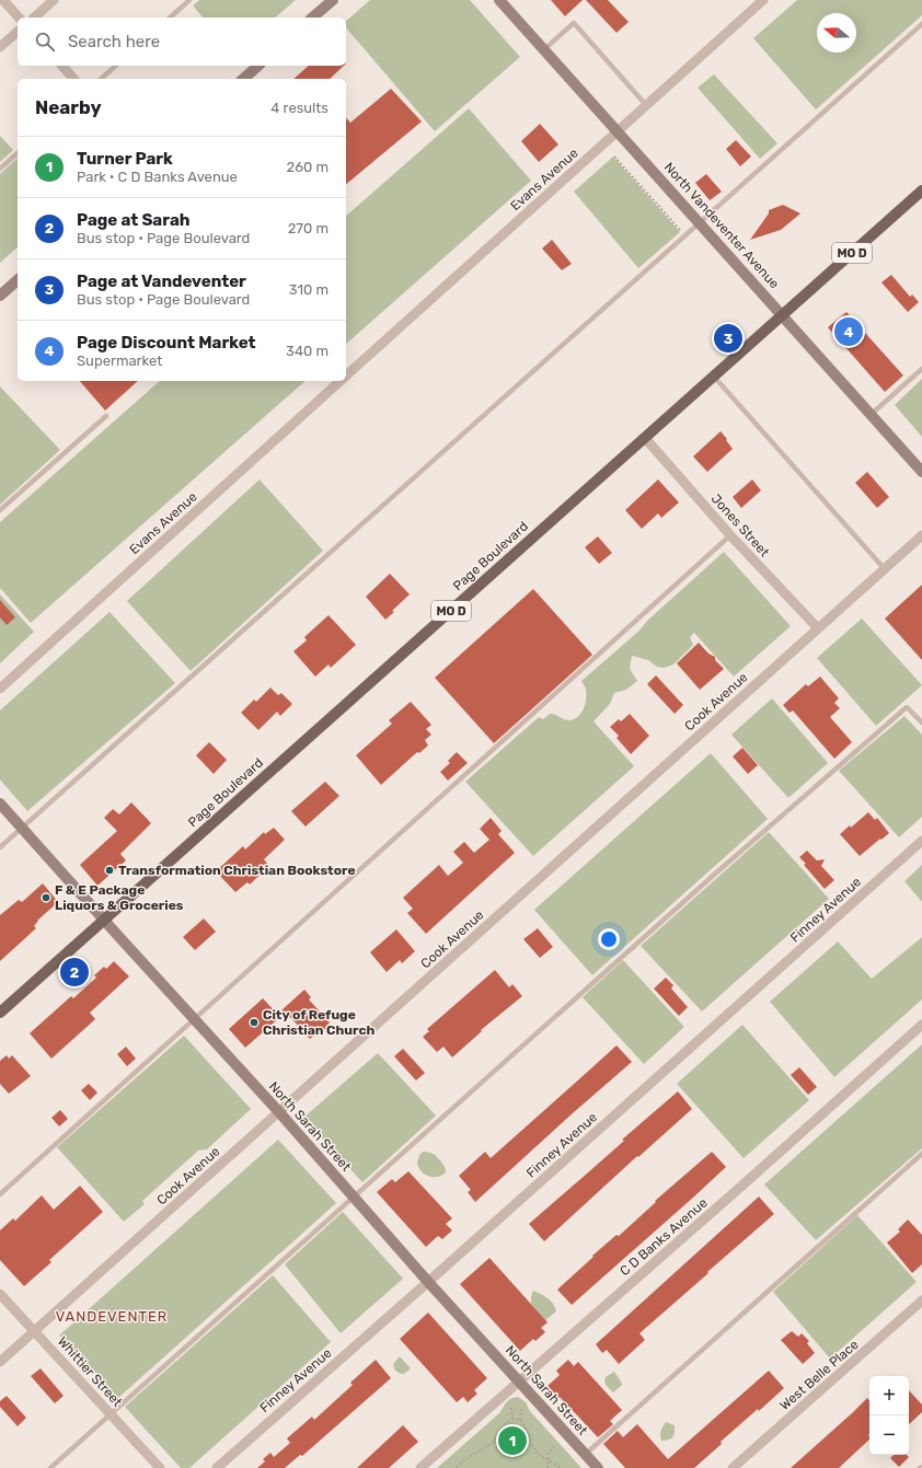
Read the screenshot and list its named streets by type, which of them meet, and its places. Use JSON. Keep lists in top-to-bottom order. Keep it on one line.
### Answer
{"streets":{"main road":["MO D","Page Boulevard"],"street":["Evans Avenue","North Vandeventer Avenue","Jones Street","Cook Avenue","Finney Avenue","North Sarah Street","C D Banks Avenue","Whittier Street","West Belle Place"]},"crossings":[["Evans Avenue","North Vandeventer Avenue"],["North Vandeventer Avenue","Page Boulevard"],["Jones Street","Page Boulevard"],["Jones Street","Cook Avenue"],["Page Boulevard","North Sarah Street"],["Cook Avenue","North Sarah Street"],["Cook Avenue","Whittier Street"],["Finney Avenue","North Sarah Street"],["North Sarah Street","C D Banks Avenue"]],"districts":["VANDEVENTER"],"places":["Transformation Christian Bookstore","F & E Package Liquors & Groceries","City of Refuge Christian Church"],"north":"left","page":{"search":"Search here","heading":["Nearby","4 results"],"list":[{"mark":"1","name":"Turner Park","note":"Park · C D Banks Avenue","value":"260 m"},{"mark":"2","name":"Page at Sarah","note":"Bus stop · Page Boulevard","value":"270 m"},{"mark":"3","name":"Page at Vandeventer","note":"Bus stop · Page Boulevard","value":"310 m"},{"mark":"4","name":"Page Discount Market","note":"Supermarket","value":"340 m"}],"pins":["4","3","2","1"],"map_buttons":["+","−"]}}
